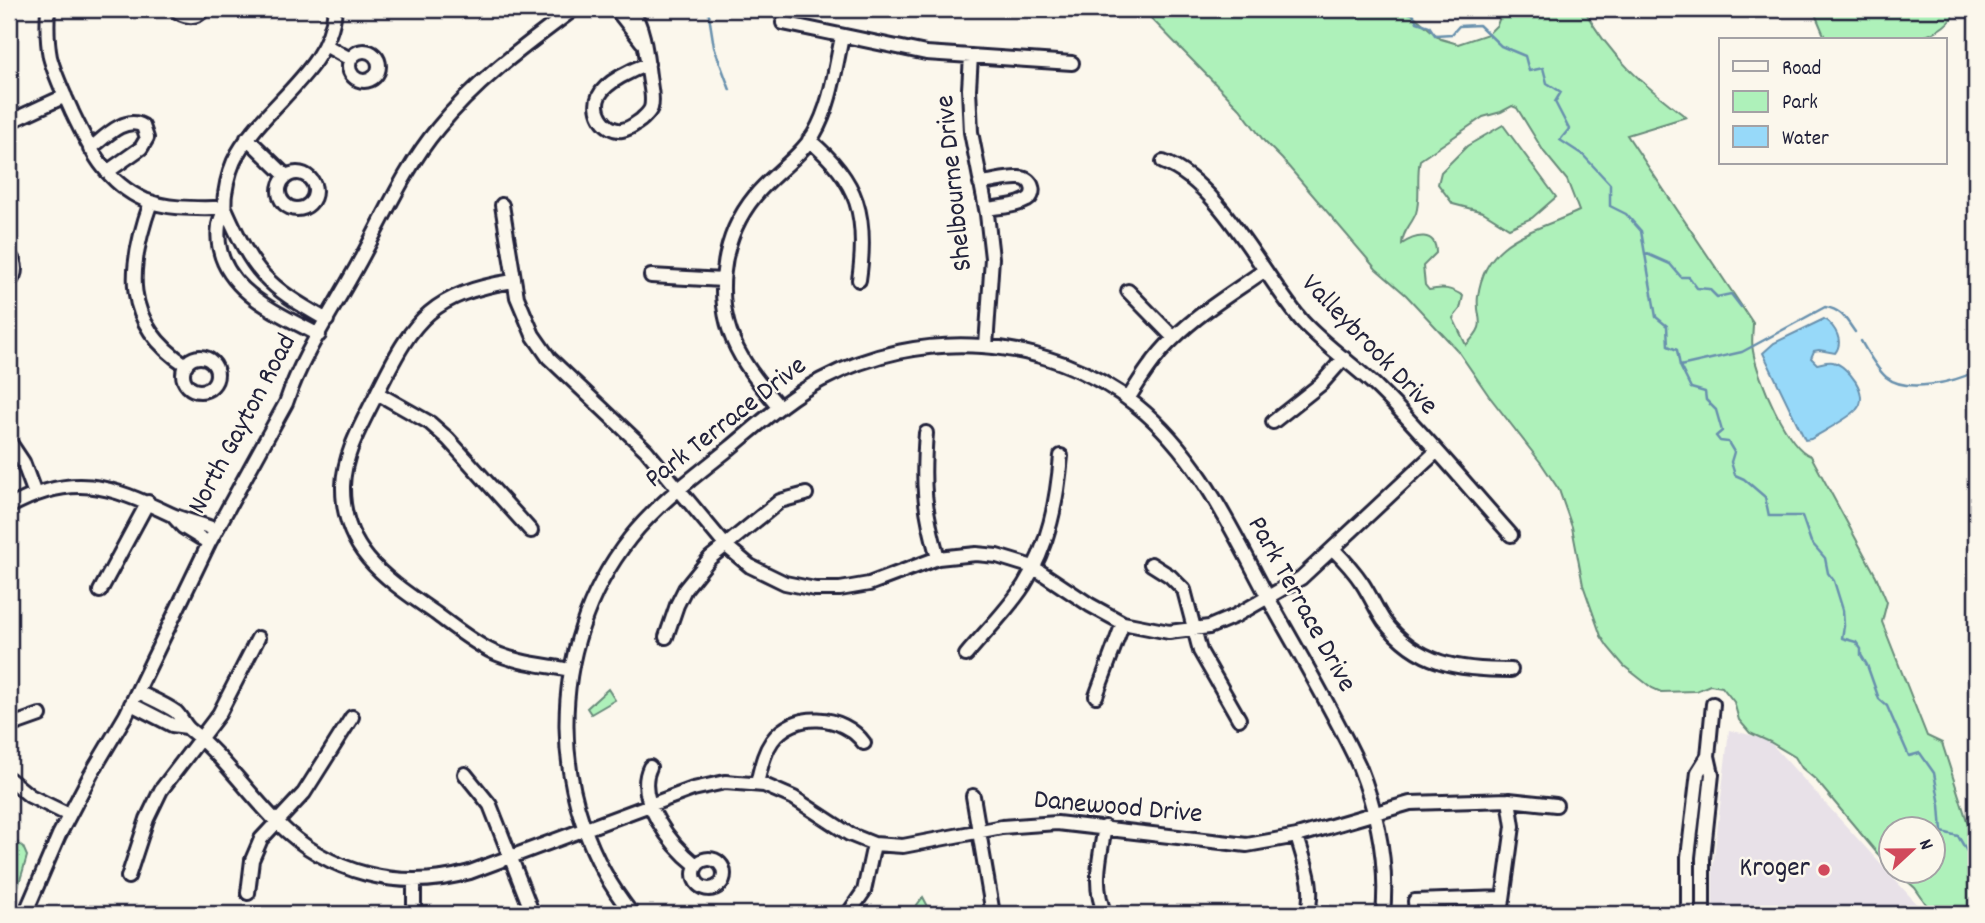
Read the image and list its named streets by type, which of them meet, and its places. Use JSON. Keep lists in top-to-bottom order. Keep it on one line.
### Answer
{"streets":{"street":["Shelbourne Drive","Valleybrook Drive","Park Terrace Drive","North Gayton Road","Danewood Drive"]},"crossings":[["Shelbourne Drive","Park Terrace Drive"],["Park Terrace Drive","Danewood Drive"]],"places":["Kroger"],"legend":["Road","Park","Water"],"north":"right"}
